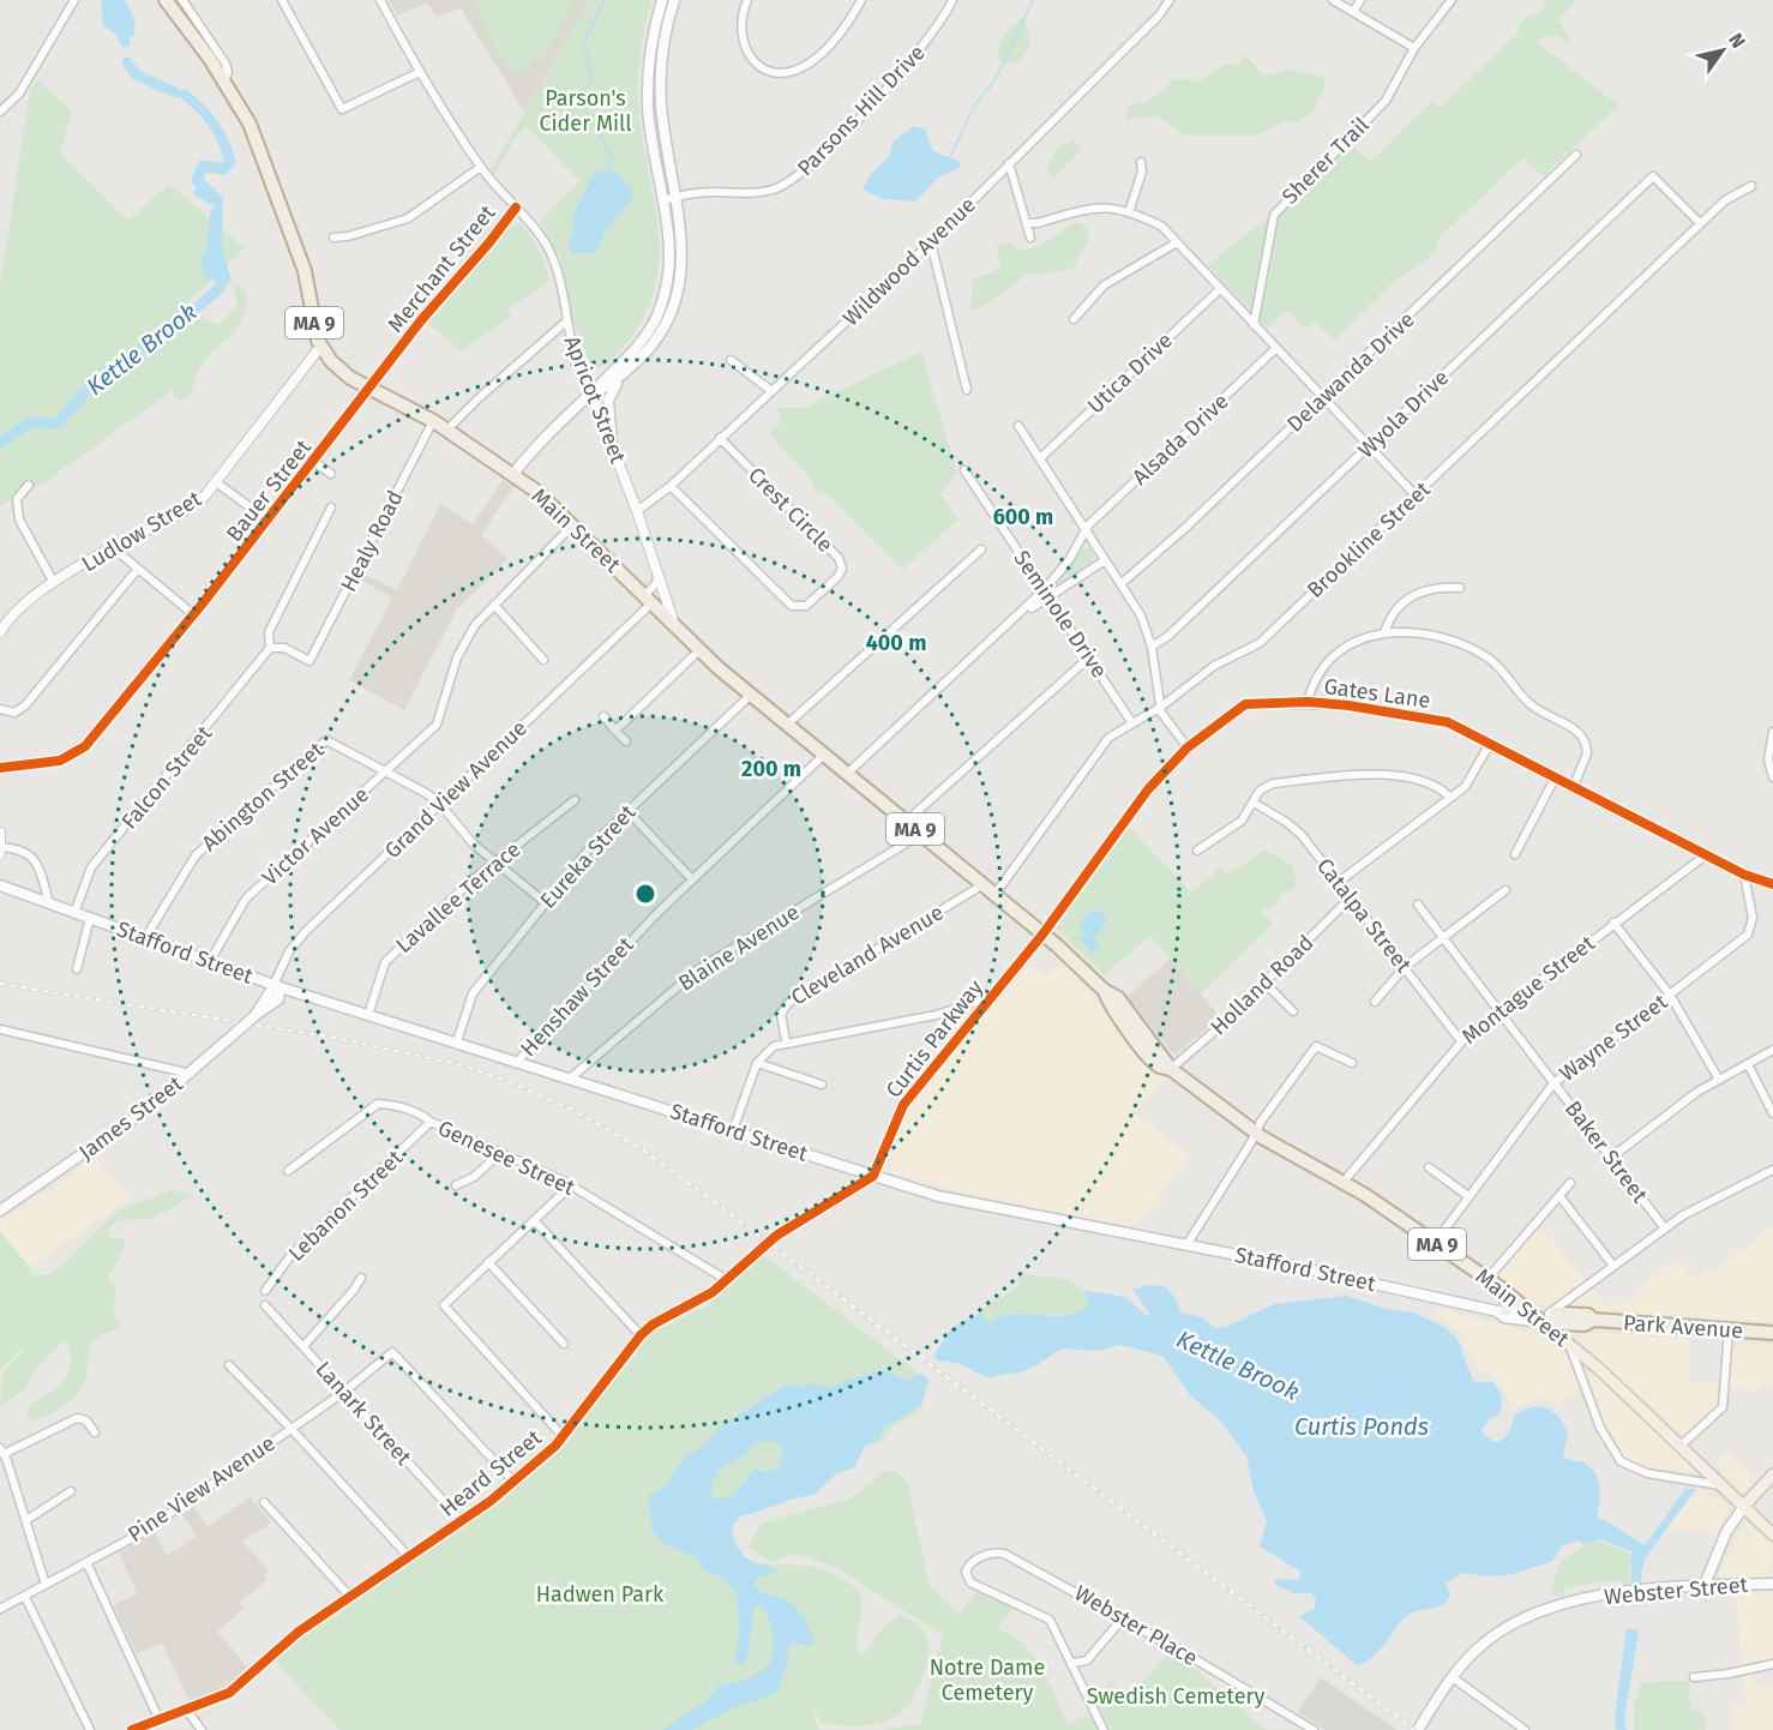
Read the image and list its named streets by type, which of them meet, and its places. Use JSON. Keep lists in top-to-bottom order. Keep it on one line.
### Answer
{"streets":{"highway":["MA 9","Main Street","Park Avenue"],"main road":["Stafford Street","James Street","Webster Street"],"street":["Parsons Hill Drive","Sherer Trail","Wildwood Avenue","Merchant Street","Delawanda Drive","Utica Drive","Apricot Street","Wyola Drive","Alsada Drive","Bauer Street","Crest Circle","Ludlow Street","Brookline Street","Healy Road","Seminole Drive","Gates Lane","Falcon Street","Grand View Avenue","Abington Street","Victor Avenue","Eureka Street","Lavallee Terrace","Catalpa Street","Blaine Avenue","Cleveland Avenue","Holland Road","Montague Street","Henshaw Street","Wayne Street","Curtis Parkway","Baker Street","Genesee Street","Lebanon Street","Lanark Street","Heard Street","Pine View Avenue","Webster Place"]},"crossings":[["Wildwood Avenue","Apricot Street"],["Wildwood Avenue","Crest Circle"],["Merchant Street","Apricot Street"],["Merchant Street","Bauer Street"],["Merchant Street","Main Street"],["MA 9","Main Street"],["MA 9","Ludlow Street"],["Apricot Street","Main Street"],["Apricot Street","Grand View Avenue"],["Wyola Drive","Brookline Street"],["Alsada Drive","Seminole Drive"],["Bauer Street","Main Street"],["Main Street","Ludlow Street"],["Main Street","Brookline Street"],["Main Street","Healy Road"],["Main Street","Gates Lane"],["Main Street","Grand View Avenue"],["Main Street","Eureka Street"],["Main Street","Blaine Avenue"],["Main Street","Stafford Street"],["Main Street","Cleveland Avenue"],["Main Street","Holland Road"],["Main Street","Montague Street"],["Main Street","Henshaw Street"],["Main Street","Wayne Street"],["Main Street","Curtis Parkway"],["Main Street","Park Avenue"],["Brookline Street","Seminole Drive"],["Healy Road","Falcon Street"],["Gates Lane","Montague Street"],["Gates Lane","Wayne Street"],["Gates Lane","Curtis Parkway"],["Falcon Street","Stafford Street"],["Grand View Avenue","Abington Street"],["Grand View Avenue","Stafford Street"],["Grand View Avenue","James Street"],["Abington Street","Victor Avenue"],["Abington Street","Eureka Street"],["Abington Street","Lavallee Terrace"],["Abington Street","Stafford Street"],["Victor Avenue","Stafford Street"],["Eureka Street","Stafford Street"],["Lavallee Terrace","Stafford Street"],["Catalpa Street","Holland Road"],["Catalpa Street","Montague Street"],["Blaine Avenue","Stafford Street"],["Stafford Street","Henshaw Street"],["Stafford Street","Curtis Parkway"],["Stafford Street","James Street"],["Stafford Street","Park Avenue"],["Stafford Street","Heard Street"],["Montague Street","Baker Street"],["Wayne Street","Baker Street"],["Curtis Parkway","Heard Street"],["Genesee Street","Lebanon Street"],["Genesee Street","Heard Street"],["Lanark Street","Heard Street"],["Lanark Street","Pine View Avenue"],["Heard Street","Pine View Avenue"]],"water":["Kettle Brook","Curtis Ponds"],"parks":["Parson's Cider Mill","Hadwen Park","Notre Dame Cemetery","Swedish Cemetery"],"north":"top right","rings":["600 m","400 m","200 m"]}
